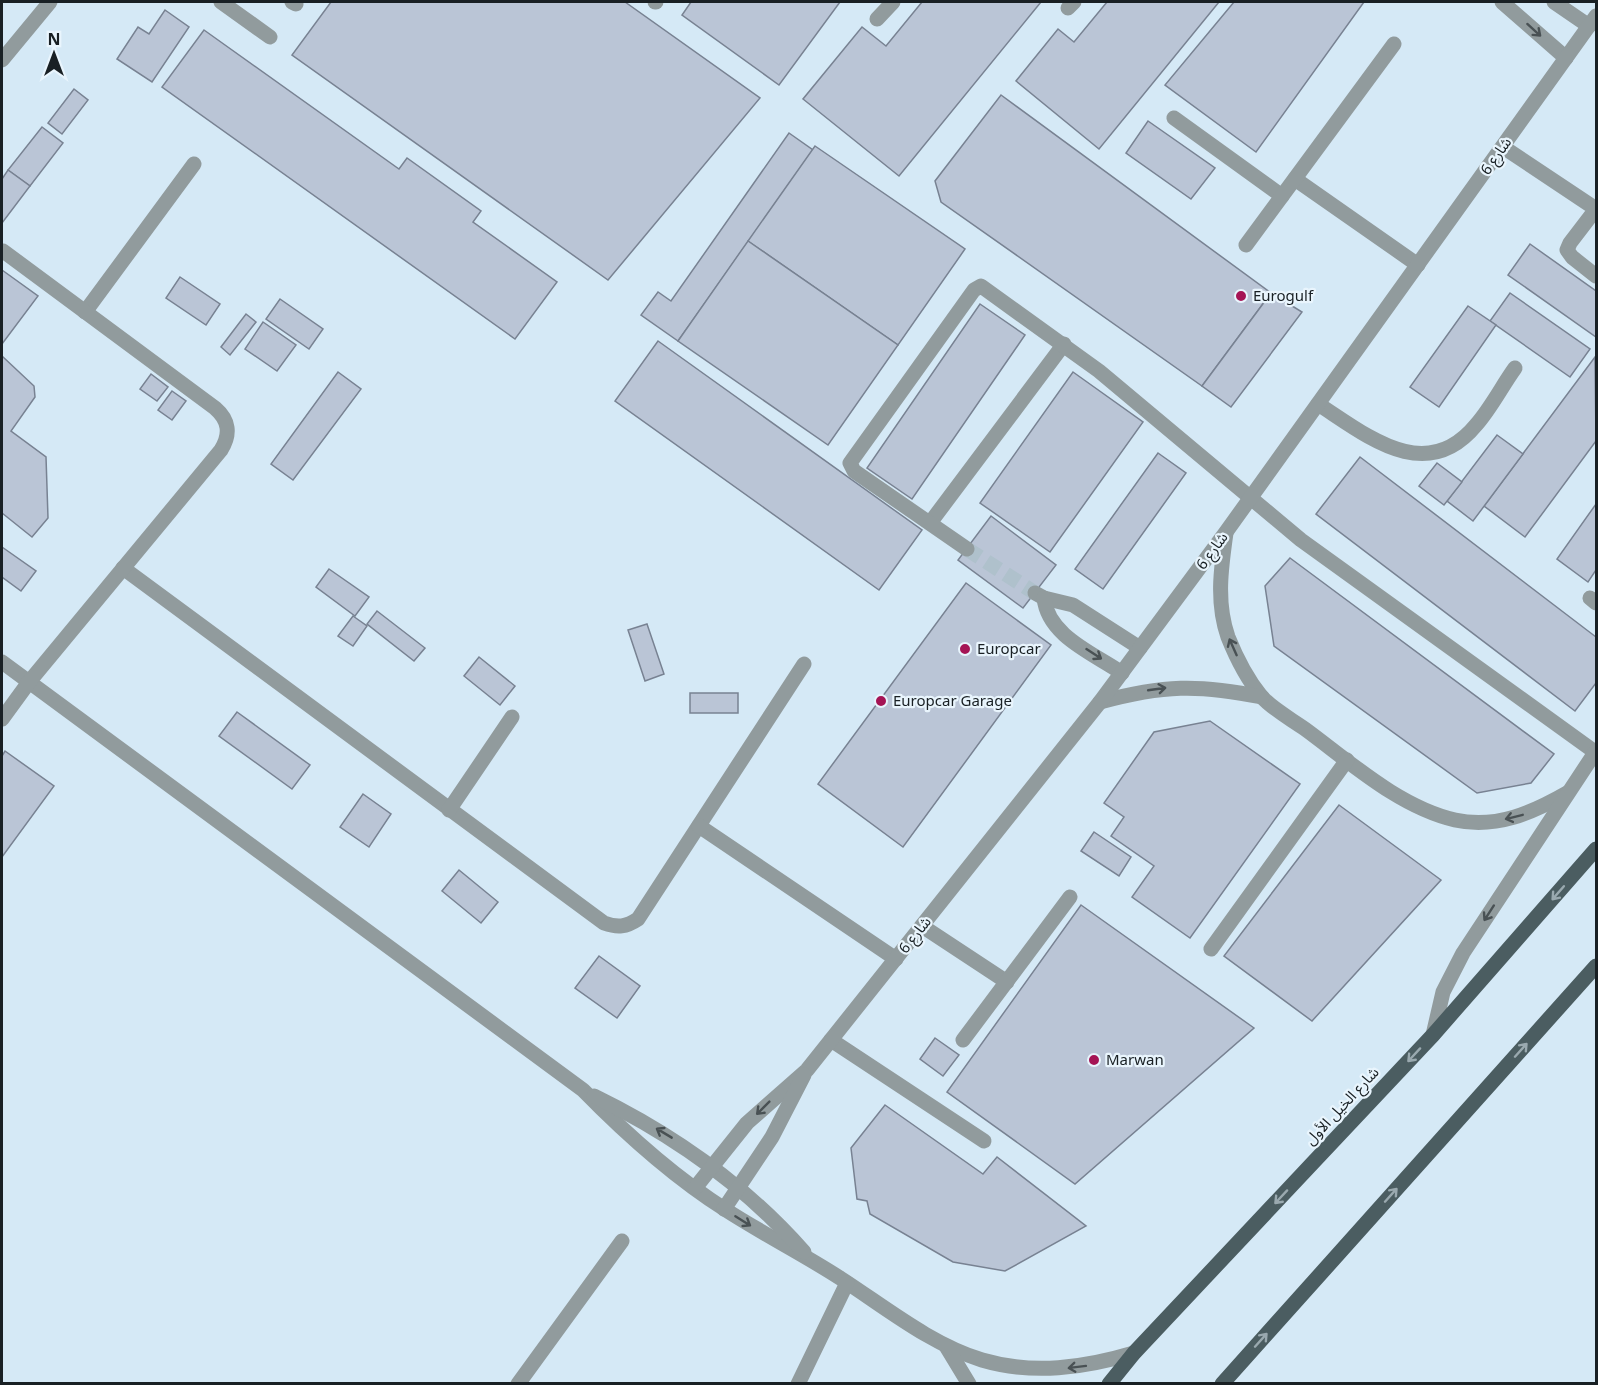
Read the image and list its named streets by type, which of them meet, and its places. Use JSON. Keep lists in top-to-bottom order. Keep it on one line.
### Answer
{"streets":{"main road":["شارع الخيل الأول"],"street":["شارع 6"]},"places":["Eurogulf","Europcar","Europcar Garage","Marwan"],"north":"top"}
